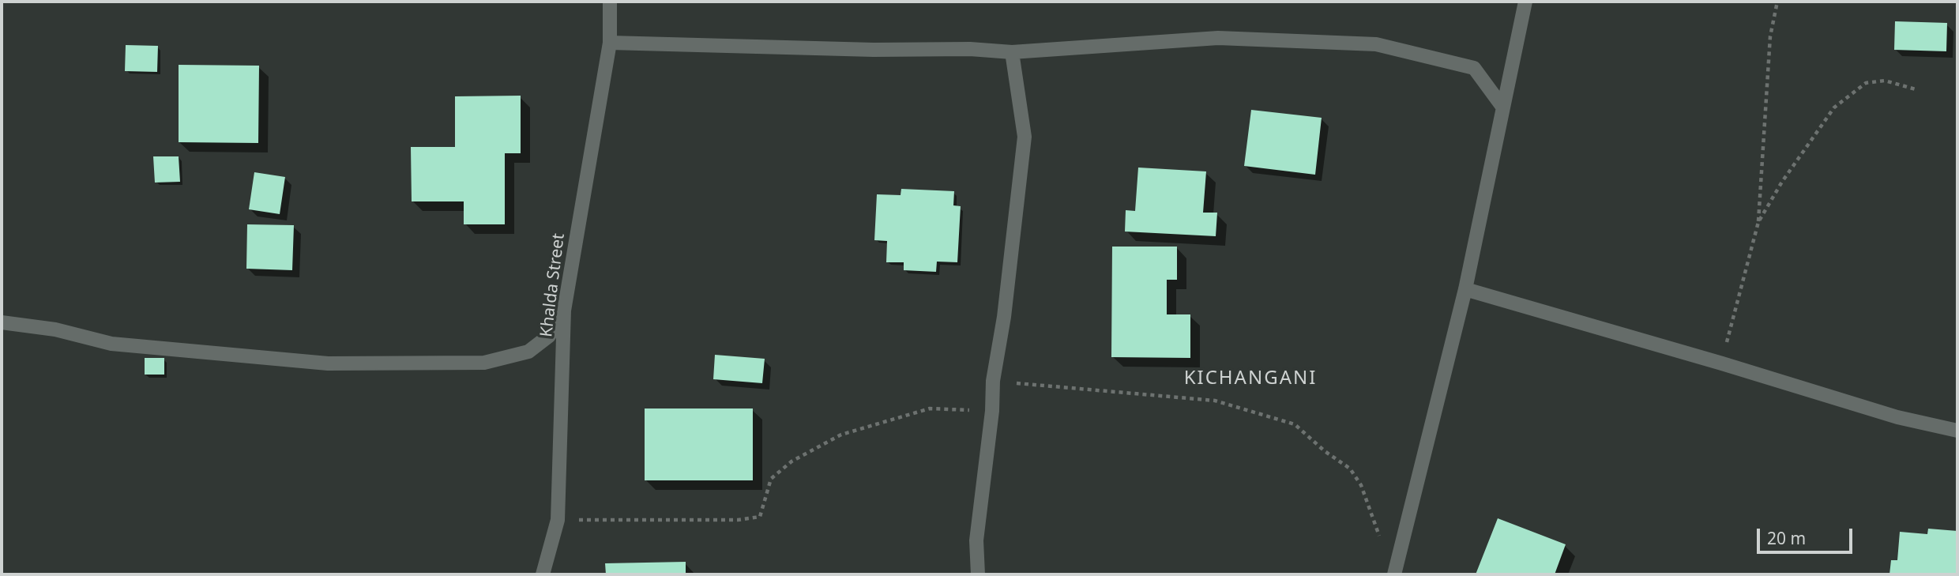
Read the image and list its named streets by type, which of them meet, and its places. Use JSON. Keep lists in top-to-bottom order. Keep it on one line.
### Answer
{"streets":{"street":["Khalda Street"]},"districts":["KICHANGANI"],"scale_bar":"20 m"}
